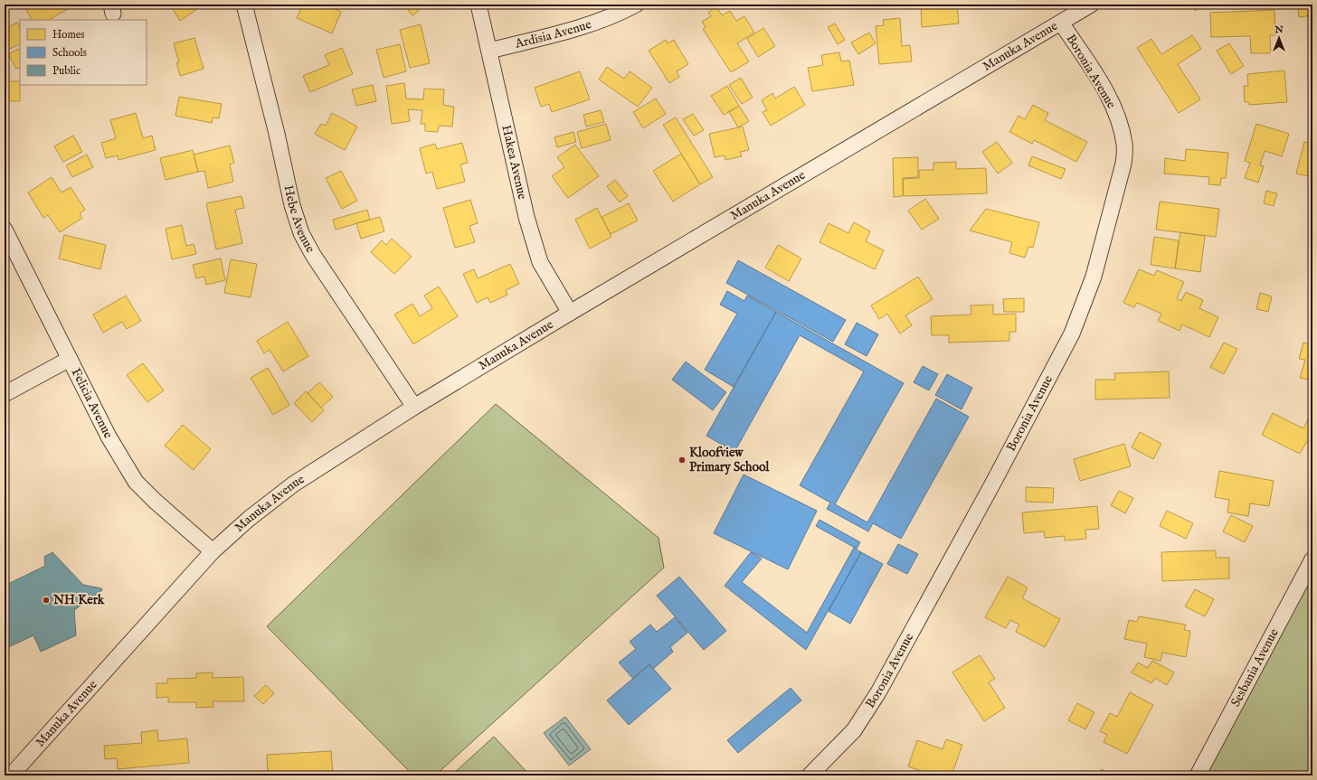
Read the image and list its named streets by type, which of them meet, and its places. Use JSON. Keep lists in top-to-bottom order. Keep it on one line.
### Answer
{"streets":{"street":["Ardisia Avenue","Manuka Avenue","Boronia Avenue","Hakea Avenue","Hebe Avenue","Felicia Avenue","Sesbania Avenue"]},"crossings":[["Ardisia Avenue","Hakea Avenue"],["Manuka Avenue","Boronia Avenue"],["Manuka Avenue","Hakea Avenue"],["Manuka Avenue","Hebe Avenue"],["Manuka Avenue","Felicia Avenue"]],"places":["Kloofview Primary School","NH Kerk"],"legend":["Homes","Schools","Public"],"north":"top"}
